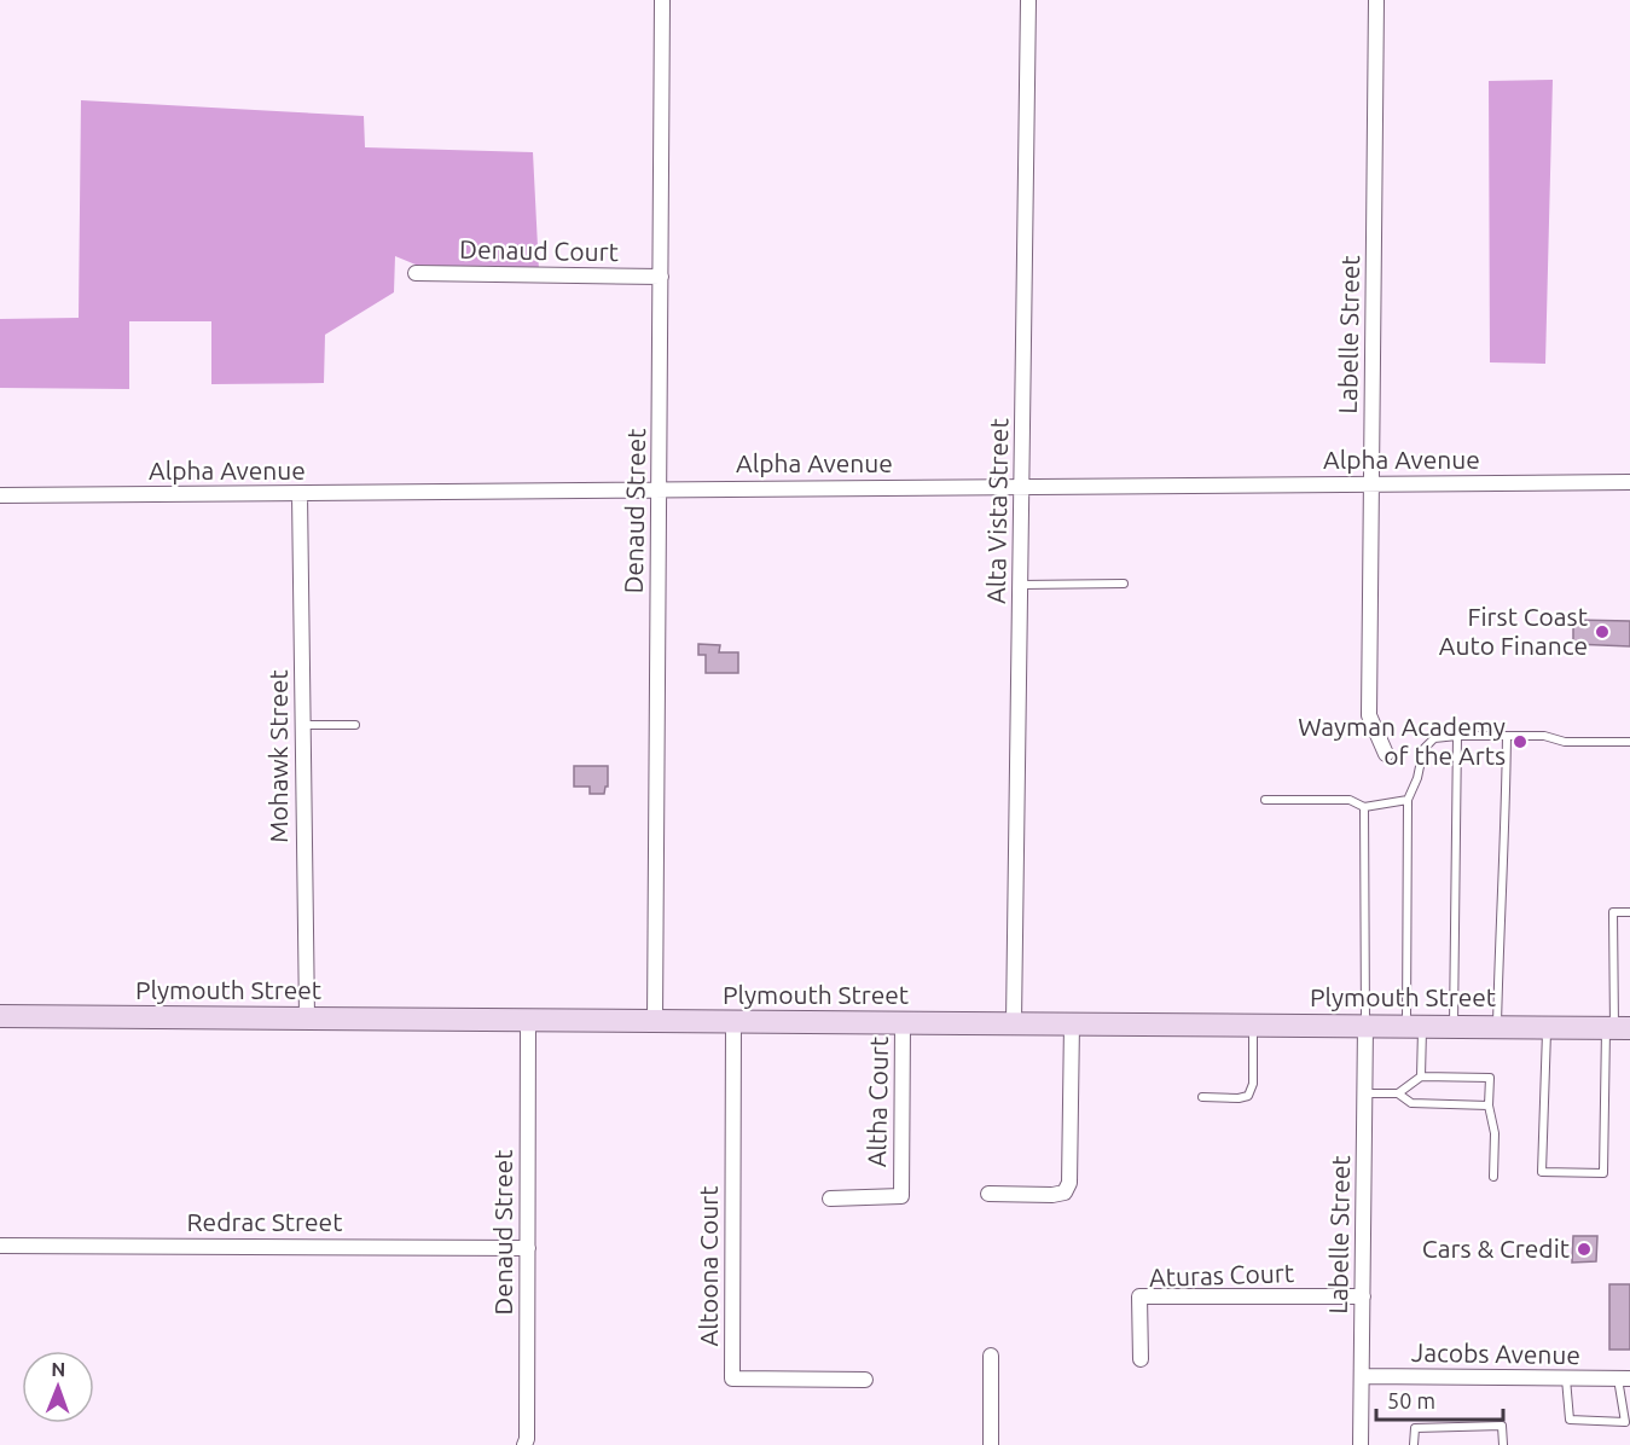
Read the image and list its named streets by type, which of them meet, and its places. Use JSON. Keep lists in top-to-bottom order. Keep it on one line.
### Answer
{"streets":{"street":["Denaud Court","Labelle Street","Alpha Avenue","Denaud Street","Alta Vista Street","Mohawk Street","Plymouth Street","Altha Court","Redrac Street","Altoona Court","Aturas Court","Jacobs Avenue"]},"crossings":[["Denaud Court","Denaud Street"],["Labelle Street","Alpha Avenue"],["Labelle Street","Plymouth Street"],["Labelle Street","Aturas Court"],["Labelle Street","Jacobs Avenue"],["Alpha Avenue","Denaud Street"],["Alpha Avenue","Alta Vista Street"],["Alpha Avenue","Mohawk Street"],["Denaud Street","Plymouth Street"],["Denaud Street","Redrac Street"],["Alta Vista Street","Plymouth Street"],["Mohawk Street","Plymouth Street"],["Plymouth Street","Altha Court"],["Plymouth Street","Altoona Court"]],"places":["First Coast Auto Finance","Wayman Academy of the Arts","Cars & Credit"],"scale_bar":"50 m","north":"top"}
